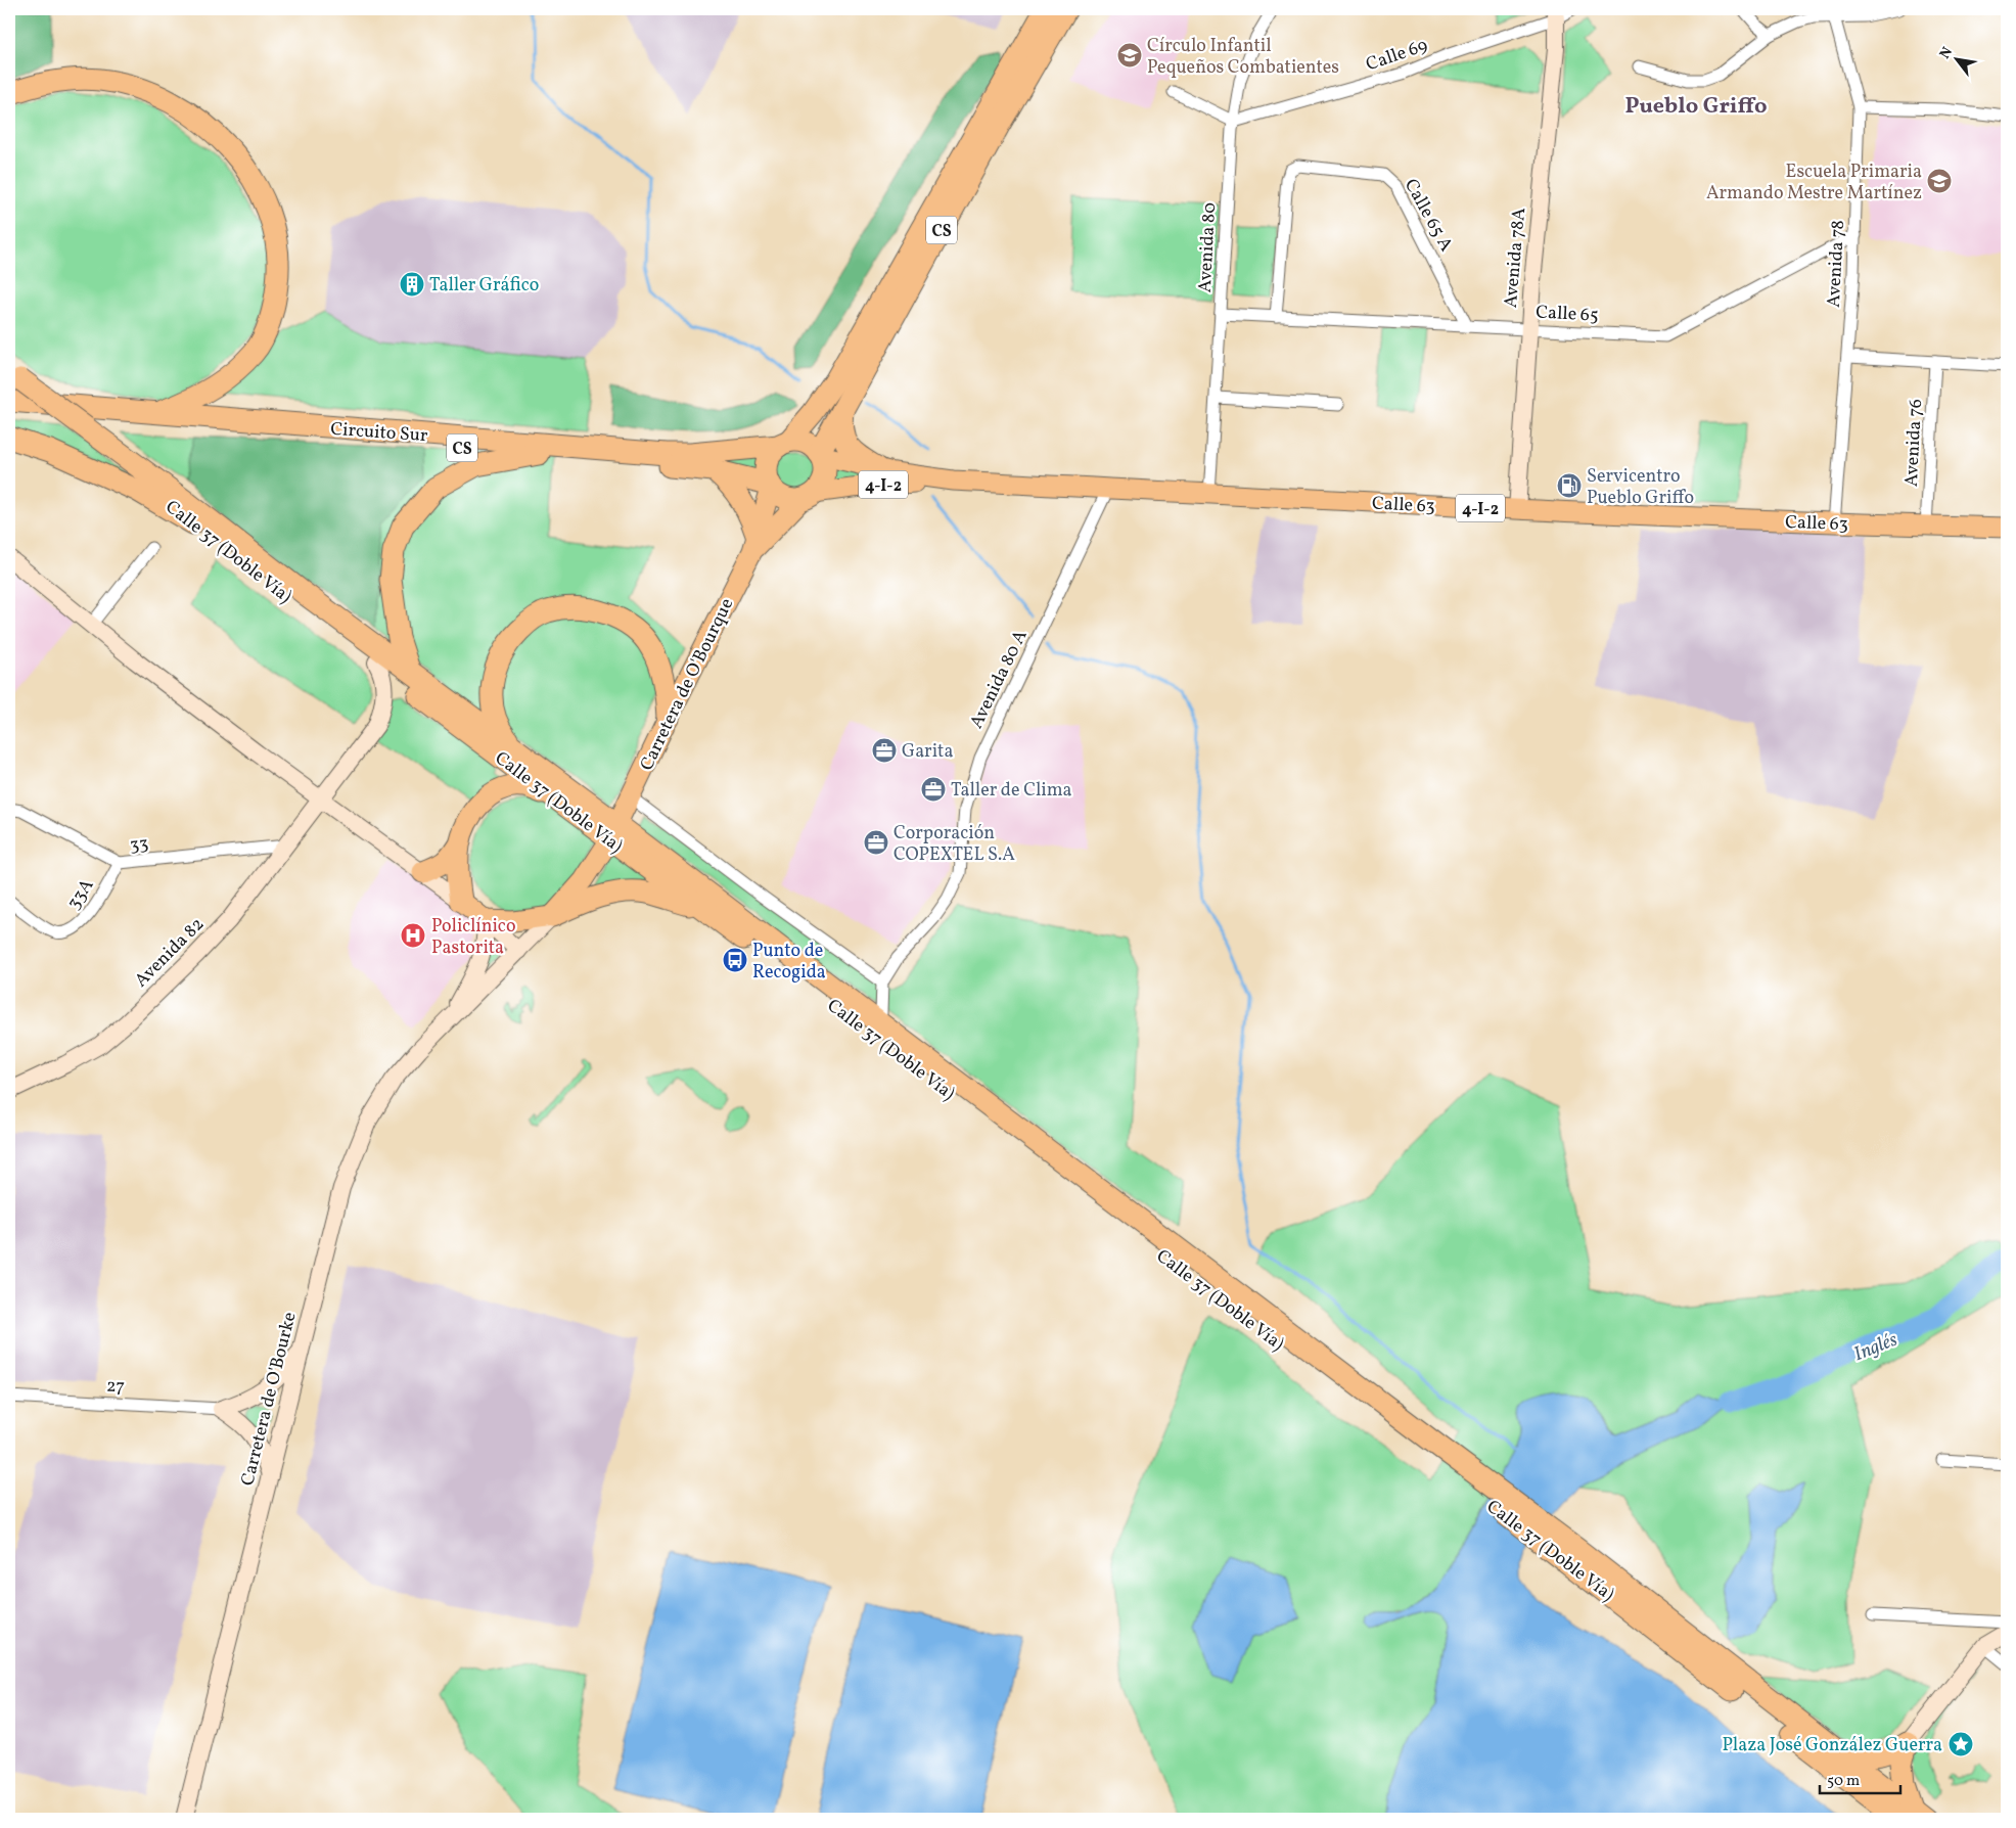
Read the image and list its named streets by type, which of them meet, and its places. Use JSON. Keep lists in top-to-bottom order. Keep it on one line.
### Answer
{"streets":{"highway":["CS","Circuito Sur","Calle 37 (Doble Vía)"],"main road":["4-I-2","Calle 63","Carretera de O'Bourque"],"street":["Calle 69","Calle 65 A","Avenida 80","Avenida 78A","Avenida 78","Calle 65","Avenida 76","Avenida 80 A","33","33A","Avenida 82","27","Carretera de O'Bourke"]},"crossings":[["Calle 69","Avenida 80"],["Calle 69","Avenida 78A"],["Calle 65 A","Calle 65"],["CS","Circuito Sur"],["CS","Calle 63"],["CS","Carretera de O'Bourque"],["Avenida 80","Calle 65"],["Avenida 80","Calle 63"],["Avenida 78A","Calle 65"],["Avenida 78A","Calle 63"],["Avenida 78","Calle 65"],["Avenida 78","Calle 63"],["Circuito Sur","Calle 63"],["Circuito Sur","Carretera de O'Bourque"],["Avenida 76","Calle 63"],["Calle 63","Avenida 80 A"],["Calle 63","Carretera de O'Bourque"],["Calle 37 (Doble Vía)","Avenida 80 A"],["Calle 37 (Doble Vía)","Avenida 82"],["33","33A"],["33","Avenida 82"]],"districts":["Pueblo Griffo"],"water":["Inglés"],"places":{"school or university":["Círculo Infantil Pequeños Combatientes","Escuela Primaria Armando Mestre Martínez"],"building":["Taller Gráfico"],"fuel station":["Servicentro Pueblo Griffo"],"office":["Garita","Taller de Clima","Corporación COPEXTEL S.A"],"hospital":["Policlínico Pastorita"],"bus stop":["Punto de Recogida"],"place":["Plaza José González Guerra"]},"scale_bar":"50 m","north":"top left"}
